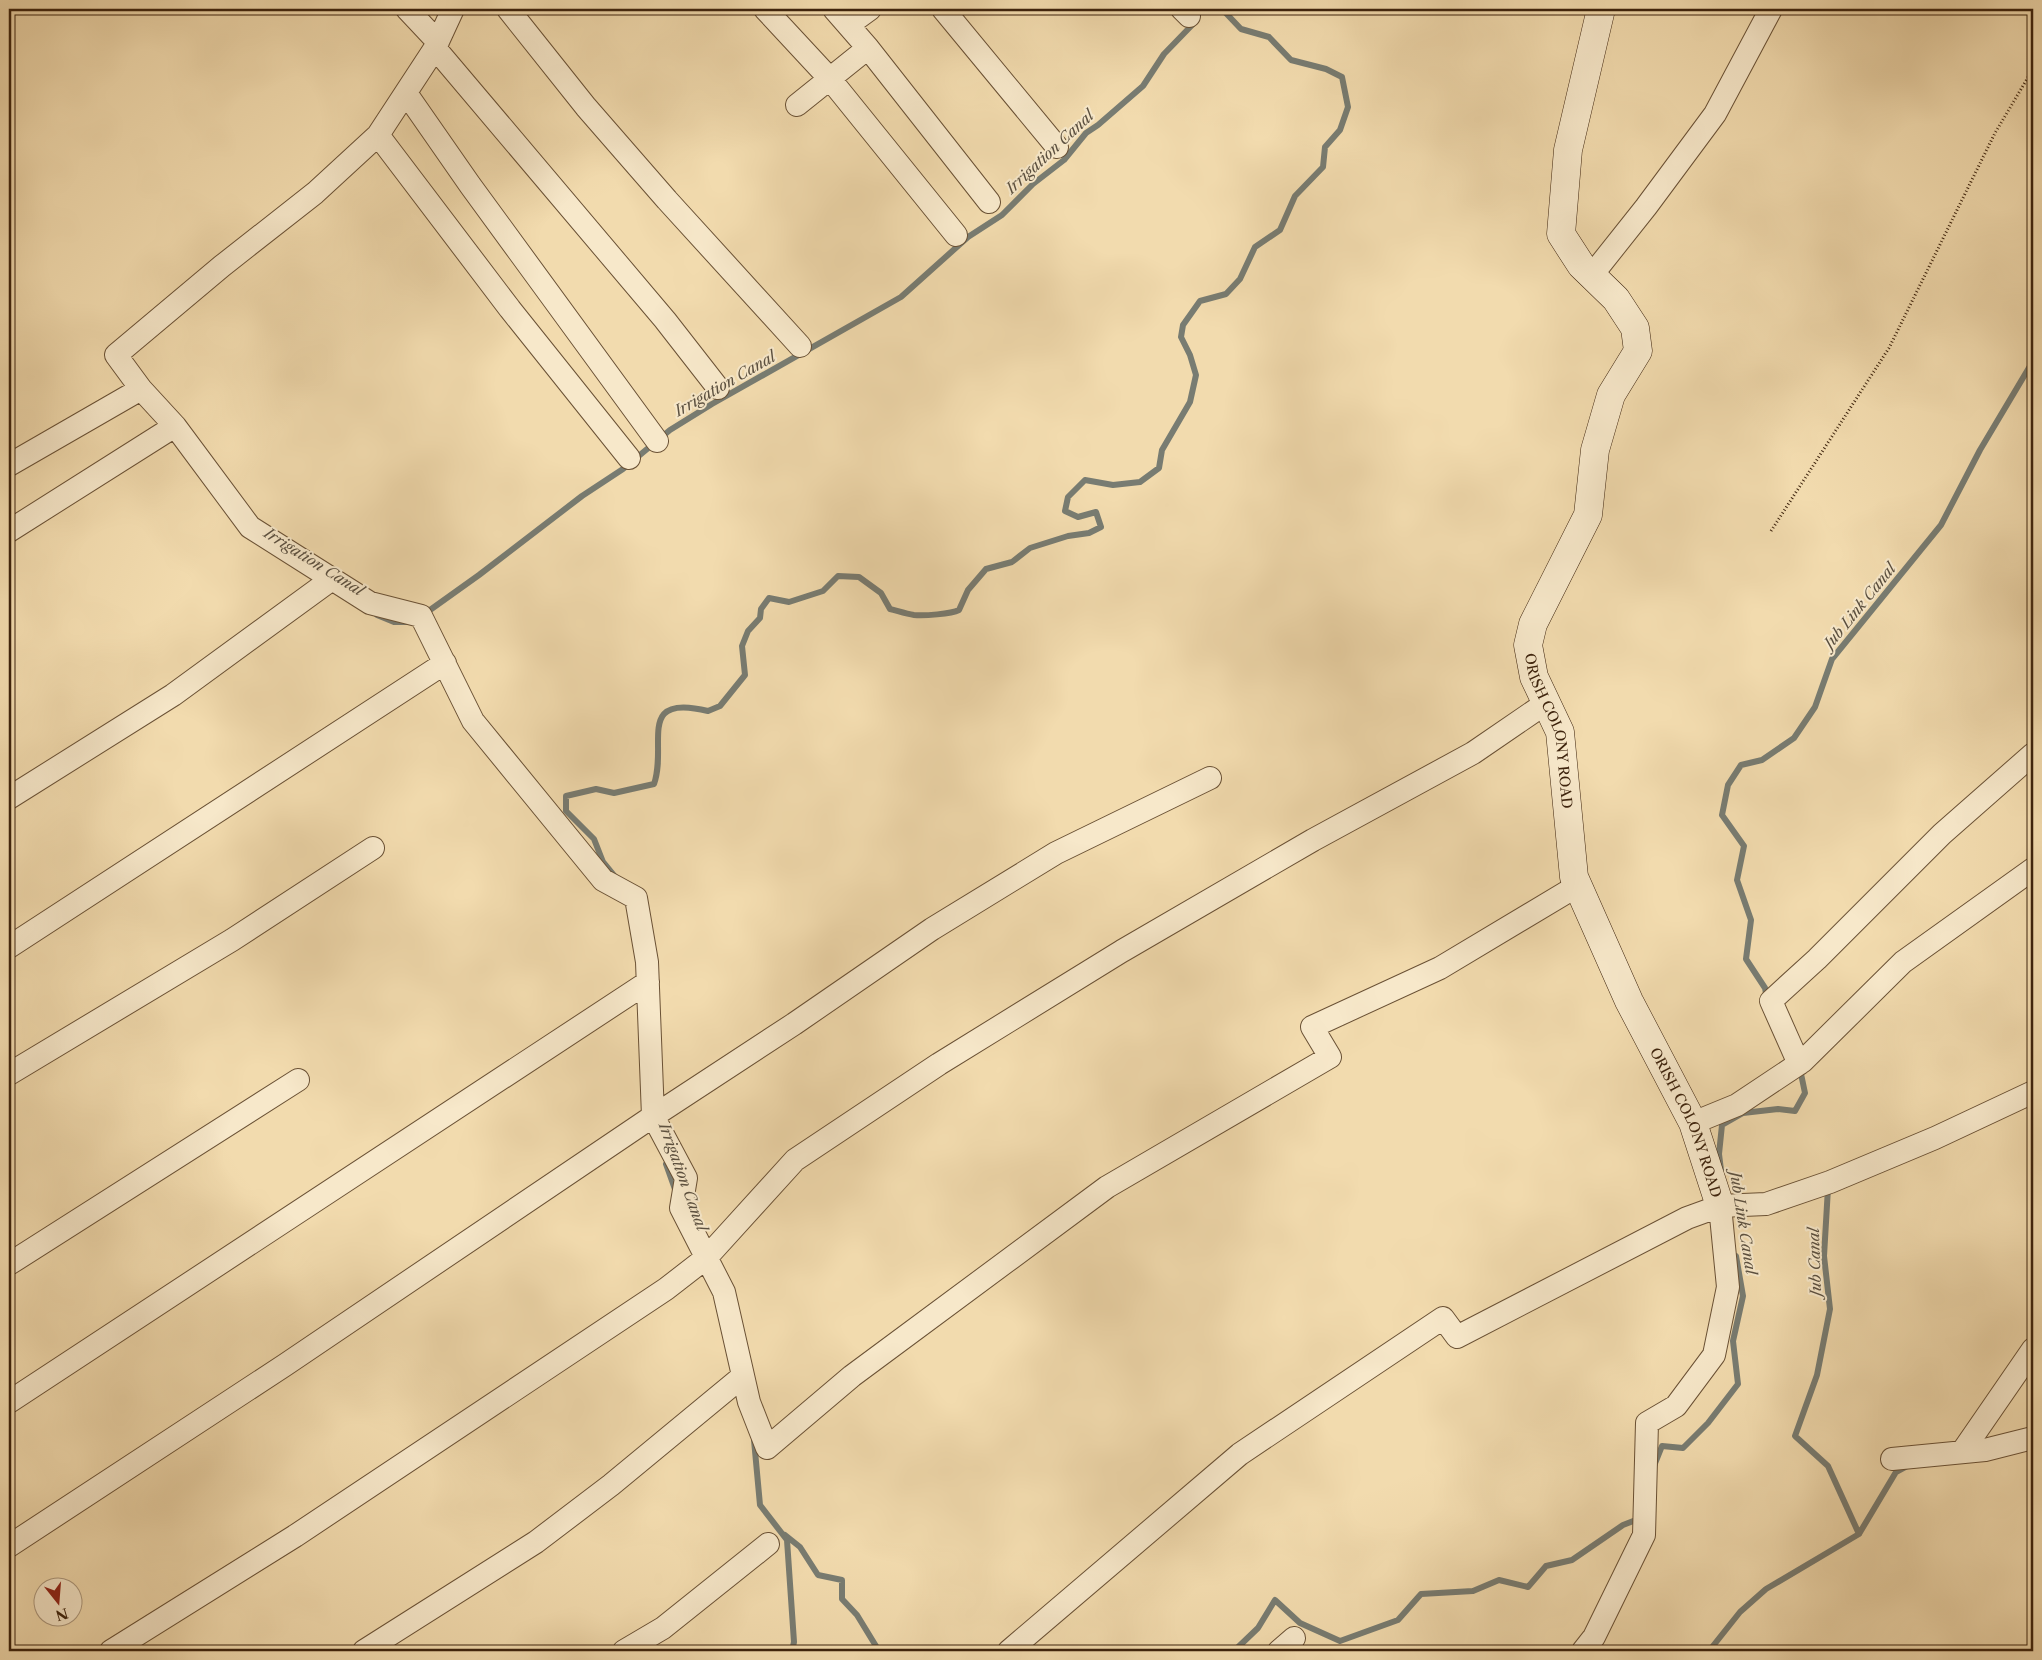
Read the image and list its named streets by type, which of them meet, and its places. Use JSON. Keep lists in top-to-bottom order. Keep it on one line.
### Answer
{"streets":{"street":["ORISH COLONY ROAD"]},"water":["Irrigation Canal","Jub Link Canal","Jub Canal"],"north":"bottom"}
